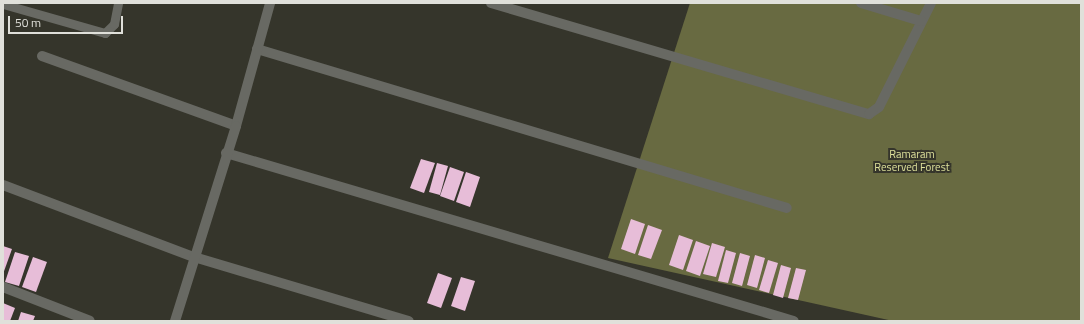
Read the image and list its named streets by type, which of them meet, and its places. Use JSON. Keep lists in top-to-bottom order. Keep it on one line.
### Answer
{"parks":["Ramaram Reserved Forest"],"scale_bar":"50 m"}
